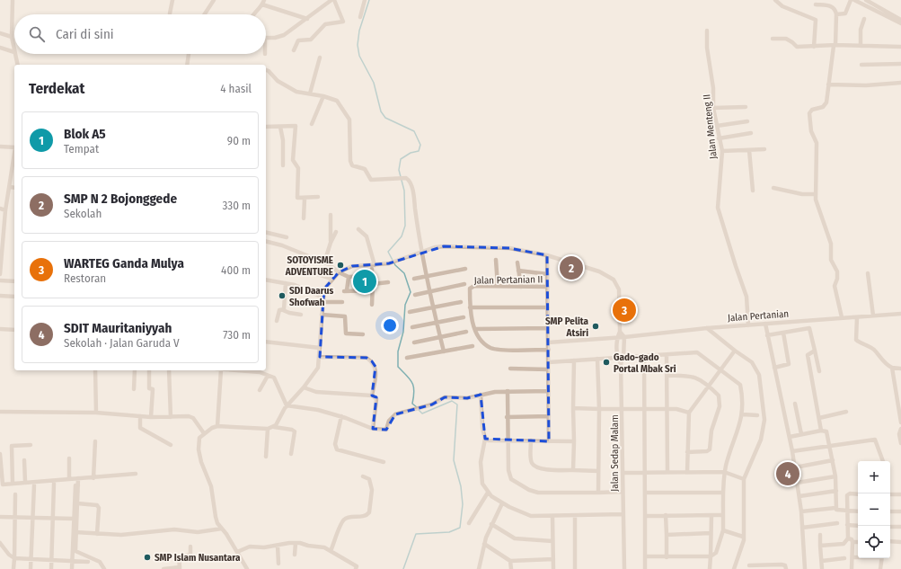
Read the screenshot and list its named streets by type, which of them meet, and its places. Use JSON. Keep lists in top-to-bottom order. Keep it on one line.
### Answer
{"streets":{"street":["Jalan Menteng II","Jalan Pertanian II","Jalan Pertanian","Jalan Sedap Malam"]},"crossings":[["Jalan Menteng II","Jalan Pertanian"],["Jalan Pertanian","Jalan Sedap Malam"]],"places":["SOTOYISME ADVENTURE","SDI Daarus Shofwah","SMP Pelita Atsiri","Gado-gado Portal Mbak Sri","SMP Islam Nusantara"],"page":{"search":"Cari di sini","heading":["Terdekat","4 hasil"],"list":[{"mark":"1","name":"Blok A5","note":"Tempat","value":"90 m"},{"mark":"2","name":"SMP N 2 Bojonggede","note":"Sekolah","value":"330 m"},{"mark":"3","name":"WARTEG Ganda Mulya","note":"Restoran","value":"400 m"},{"mark":"4","name":"SDIT Mauritaniyyah","note":"Sekolah · Jalan Garuda V","value":"730 m"}],"pins":["2","1","3","4"],"map_buttons":["+","−"]}}
